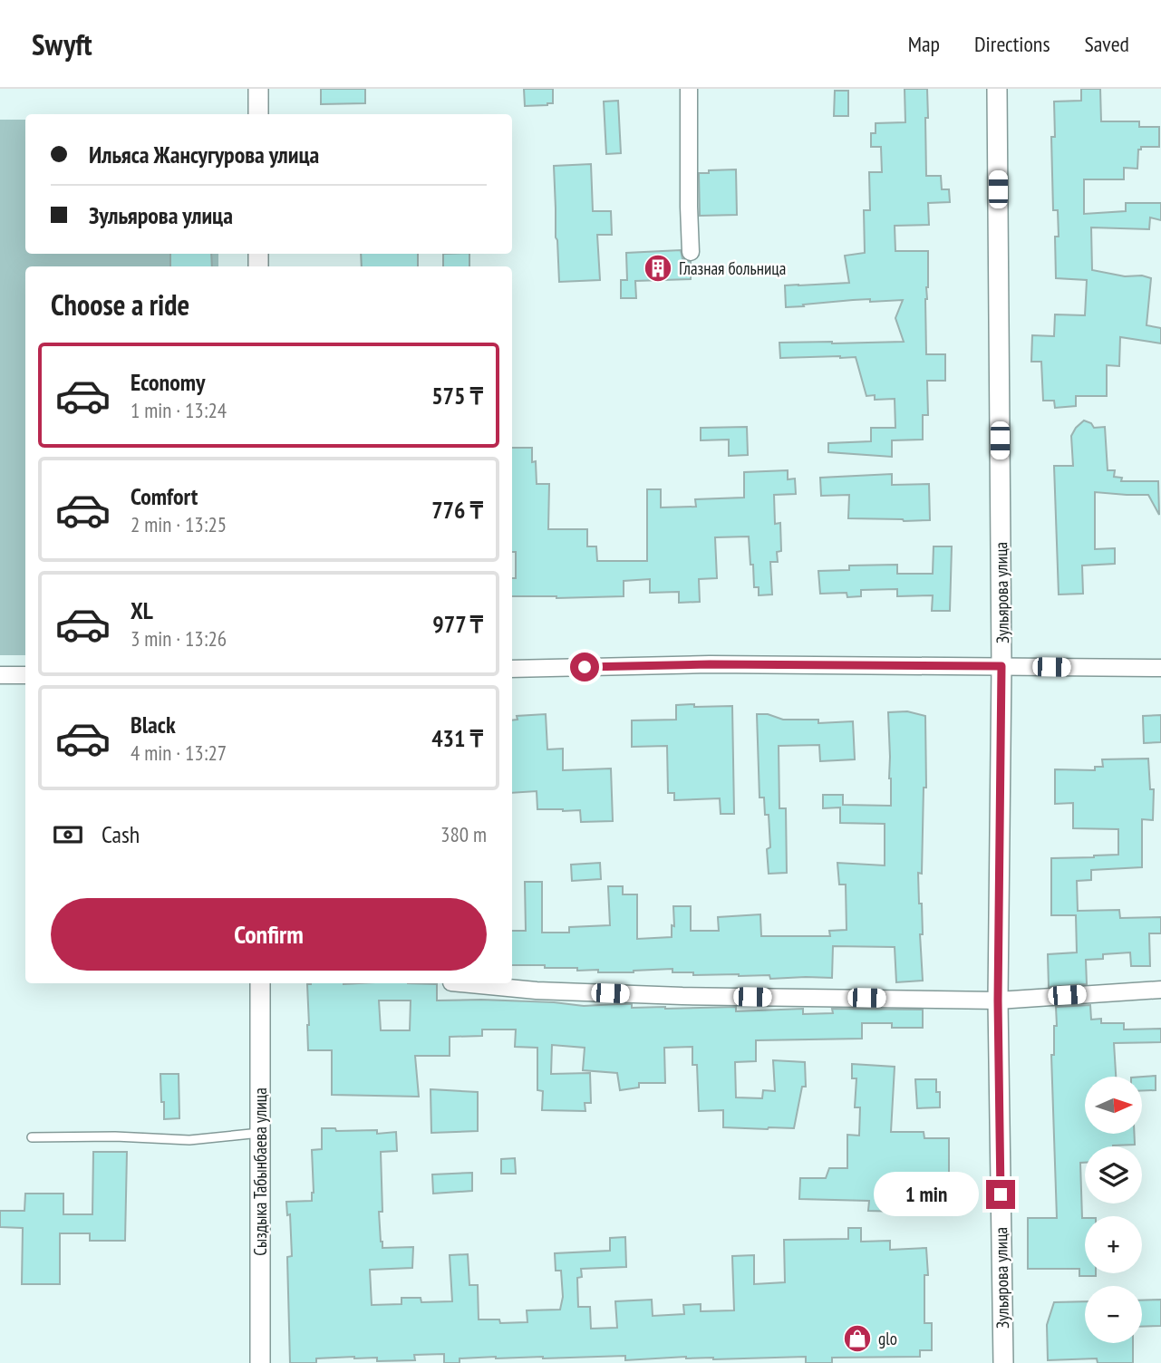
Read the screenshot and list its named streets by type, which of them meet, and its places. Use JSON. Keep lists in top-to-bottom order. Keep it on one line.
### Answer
{"streets":{"street":["Зульярова улица","Сыздыка Табынбаева улица"]},"places":{"building":["Глазная больница"],"shop":["glo"]},"north":"right","page":{"header":"Swyft","nav":["Map","Directions","Saved"],"banner":["Ильяса Жансугурова улица","Зульярова улица"],"heading":"Choose a ride","list":[{"name":"Economy","note":"1 min · 13:24","value":"575 ₸"},{"name":"Comfort","note":"2 min · 13:25","value":"776 ₸"},{"name":"XL","note":"3 min · 13:26","value":"977 ₸"},{"name":"Black","note":"4 min · 13:27","value":"431 ₸"}],"pay":["Cash","380 m"],"buttons":"Confirm","map_buttons":["+","−"],"bubble":"1 min"}}
